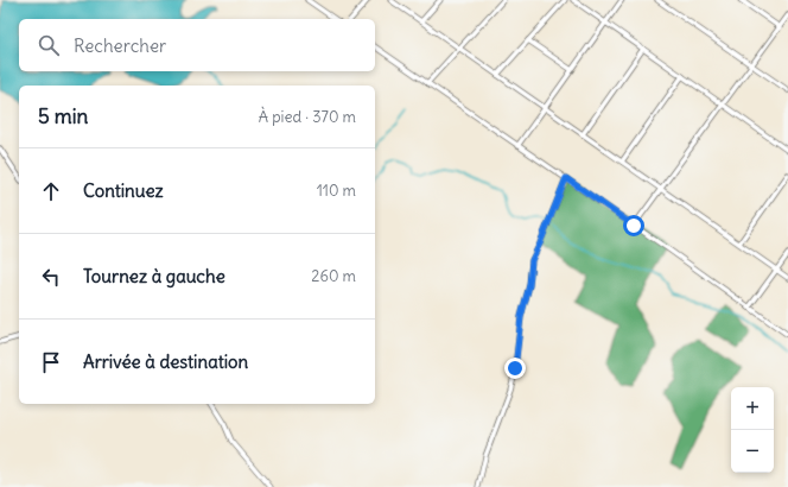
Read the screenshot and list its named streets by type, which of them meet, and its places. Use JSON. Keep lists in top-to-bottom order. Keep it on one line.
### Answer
{"page":{"search":"Rechercher","heading":["5 min","À pied · 370 m"],"list":[["Continuez","110 m"],["Tournez à gauche","260 m"],"Arrivée à destination"],"map_buttons":["+","−"]}}
